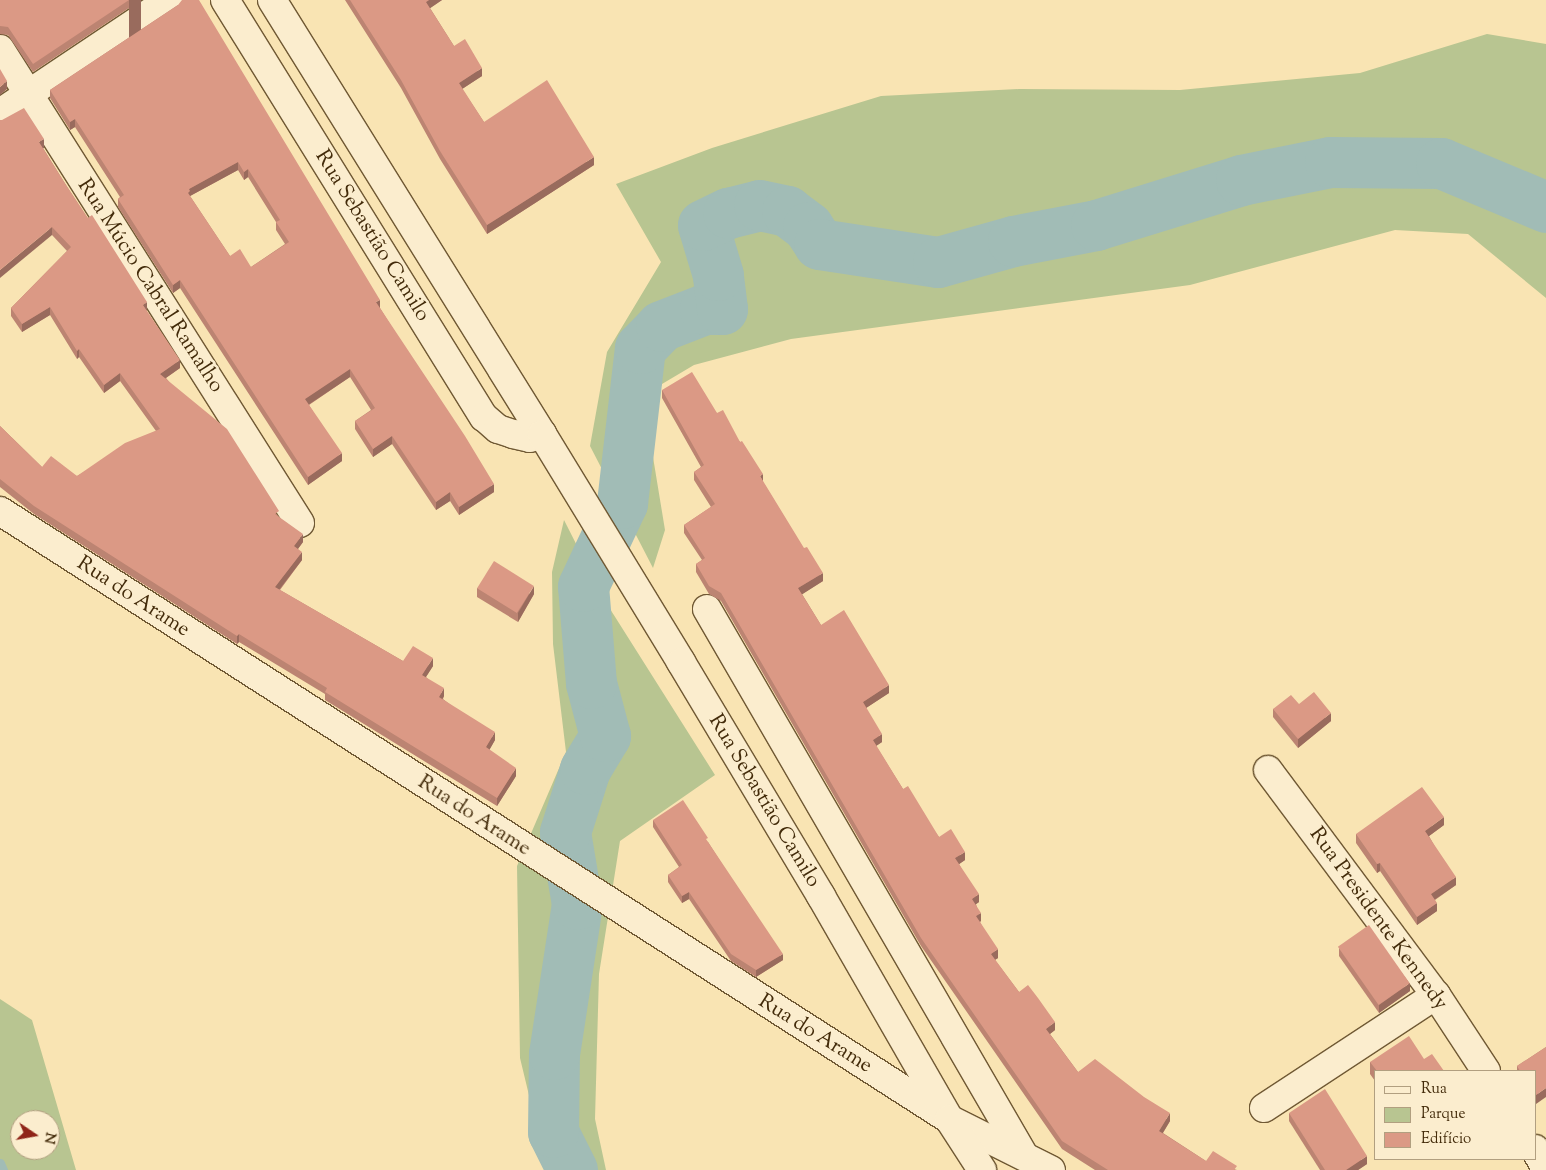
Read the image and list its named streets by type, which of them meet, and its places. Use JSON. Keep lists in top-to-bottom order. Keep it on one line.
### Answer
{"streets":{"street":["Rua Sebastião Camilo","Rua Múcio Cabral Ramalho","Rua do Arame","Rua Presidente Kennedy"]},"crossings":[["Rua Sebastião Camilo","Rua do Arame"]],"legend":["Rua","Parque","Edifício"],"north":"right"}
